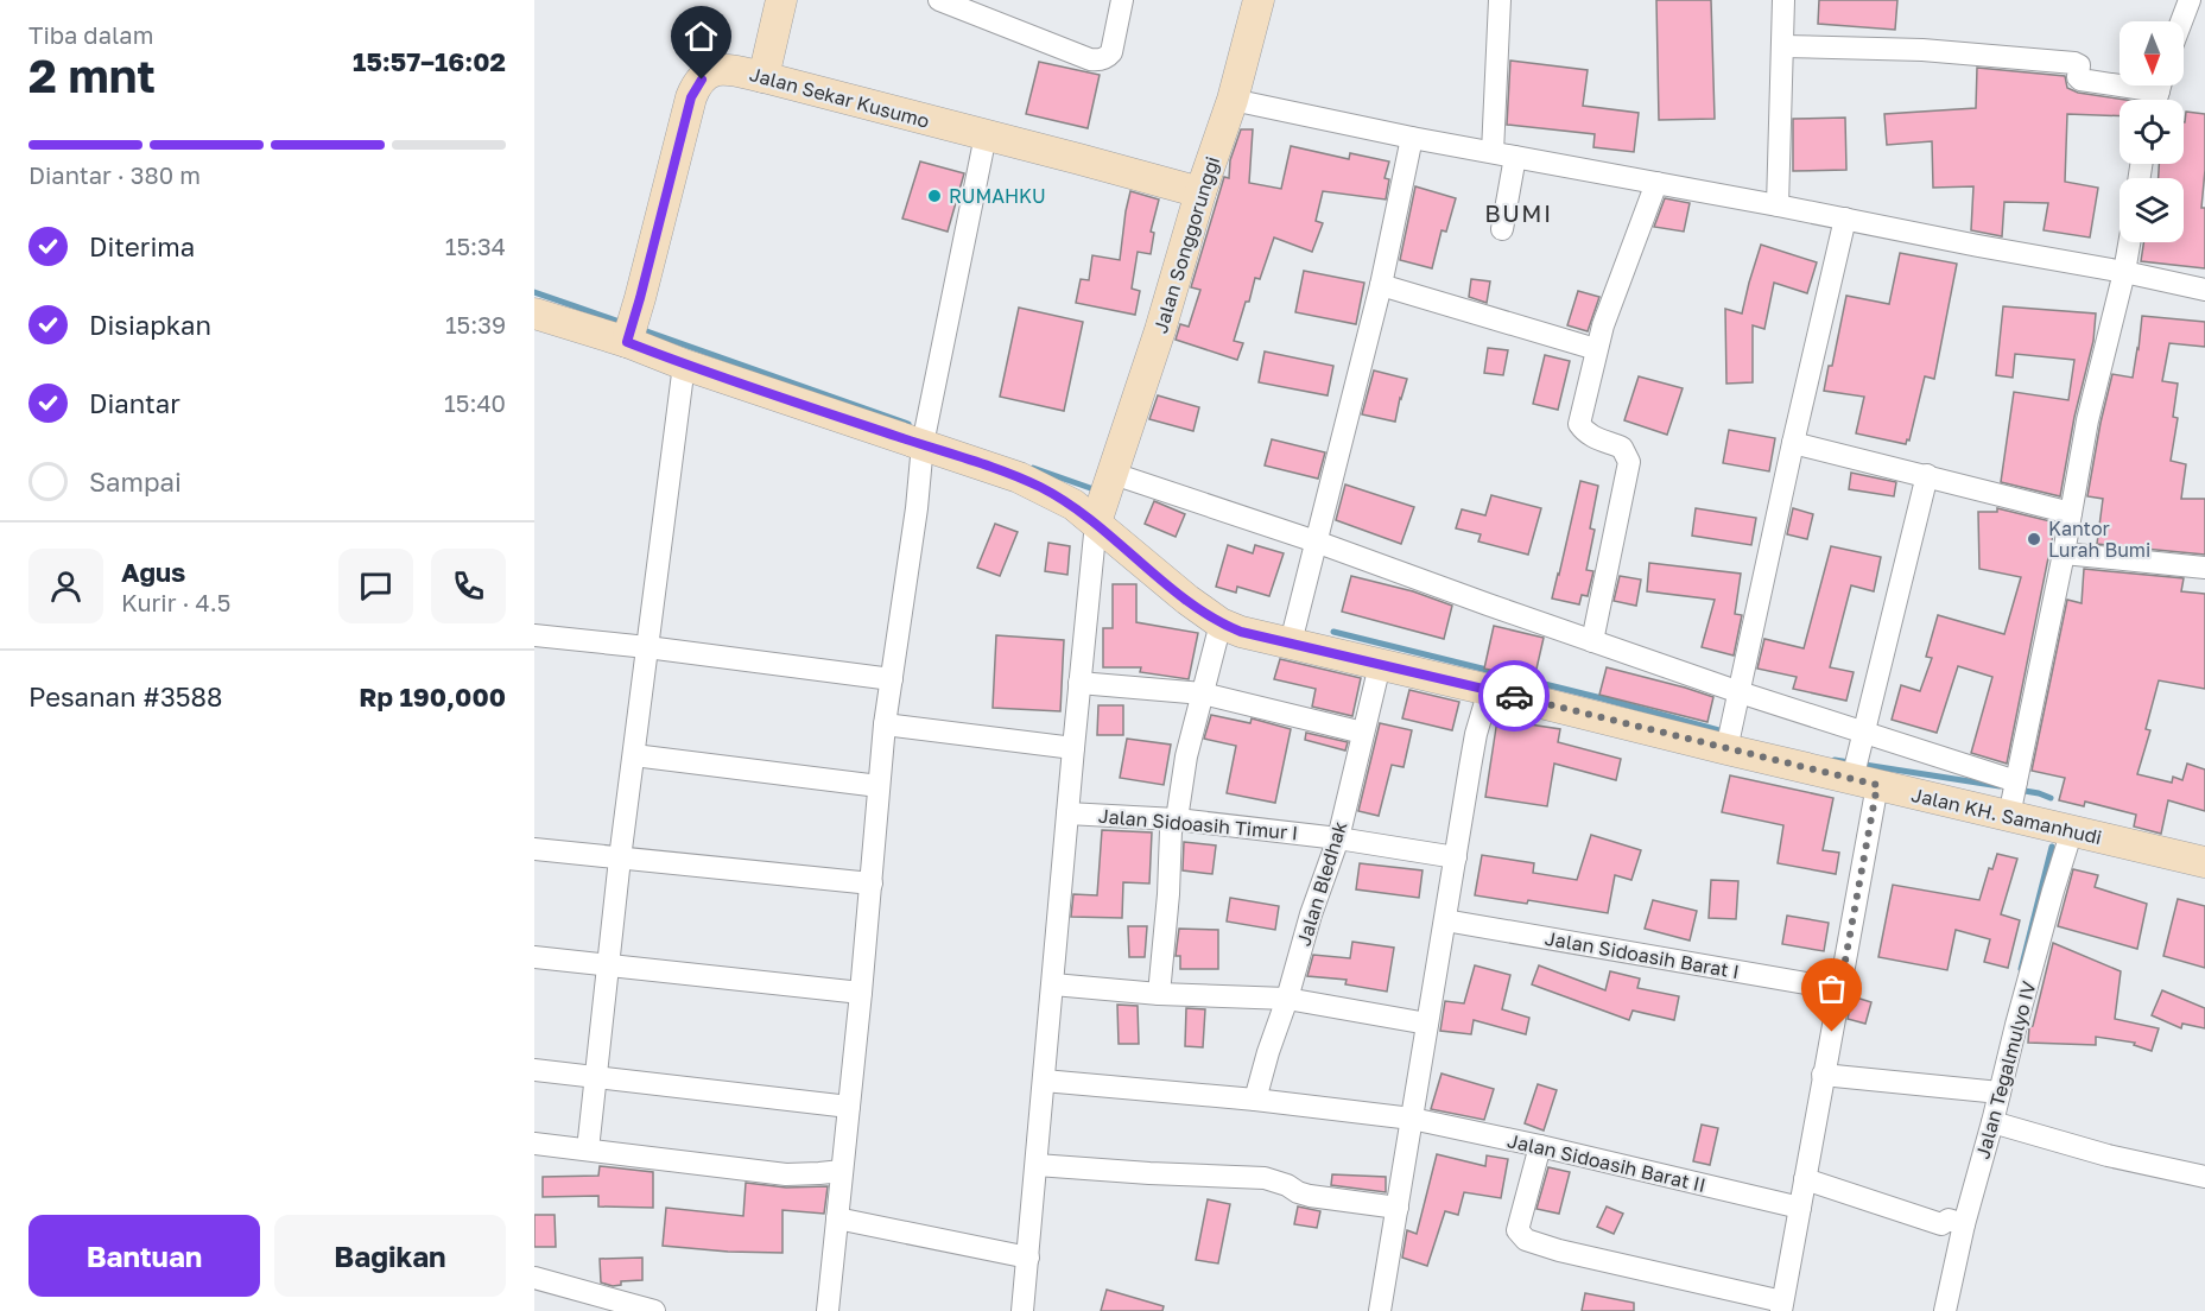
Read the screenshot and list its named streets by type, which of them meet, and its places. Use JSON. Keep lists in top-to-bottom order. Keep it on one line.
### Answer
{"streets":{"main road":["Jalan Sekar Kusumo","Jalan Songgorunggi","Jalan KH. Samanhudi"],"street":["Jalan Sidoasih Timur I","Jalan Bledhak","Jalan Sidoasih Barat I","Jalan Tegalmulyo IV","Jalan Sidoasih Barat II"]},"crossings":[["Jalan Sekar Kusumo","Jalan Songgorunggi"],["Jalan Sekar Kusumo","Jalan KH. Samanhudi"],["Jalan Songgorunggi","Jalan KH. Samanhudi"],["Jalan KH. Samanhudi","Jalan Bledhak"],["Jalan KH. Samanhudi","Jalan Tegalmulyo IV"],["Jalan Sidoasih Timur I","Jalan Bledhak"],["Jalan Bledhak","Jalan Sidoasih Barat II"]],"districts":["BUMI"],"places":["RUMAHKU","Kantor Lurah Bumi"],"north":"bottom","page":{"heading":["2 mnt","Tiba dalam","15:57–16:02"],"panel":["Agus","Kurir · 4.5","Pesanan #3588","Rp 190,000"],"bar":"Diantar · 380 m","list":[["Diterima","15:34"],["Disiapkan","15:39"],["Diantar","15:40"],"Sampai"],"buttons":["Bantuan","Bagikan"]}}
